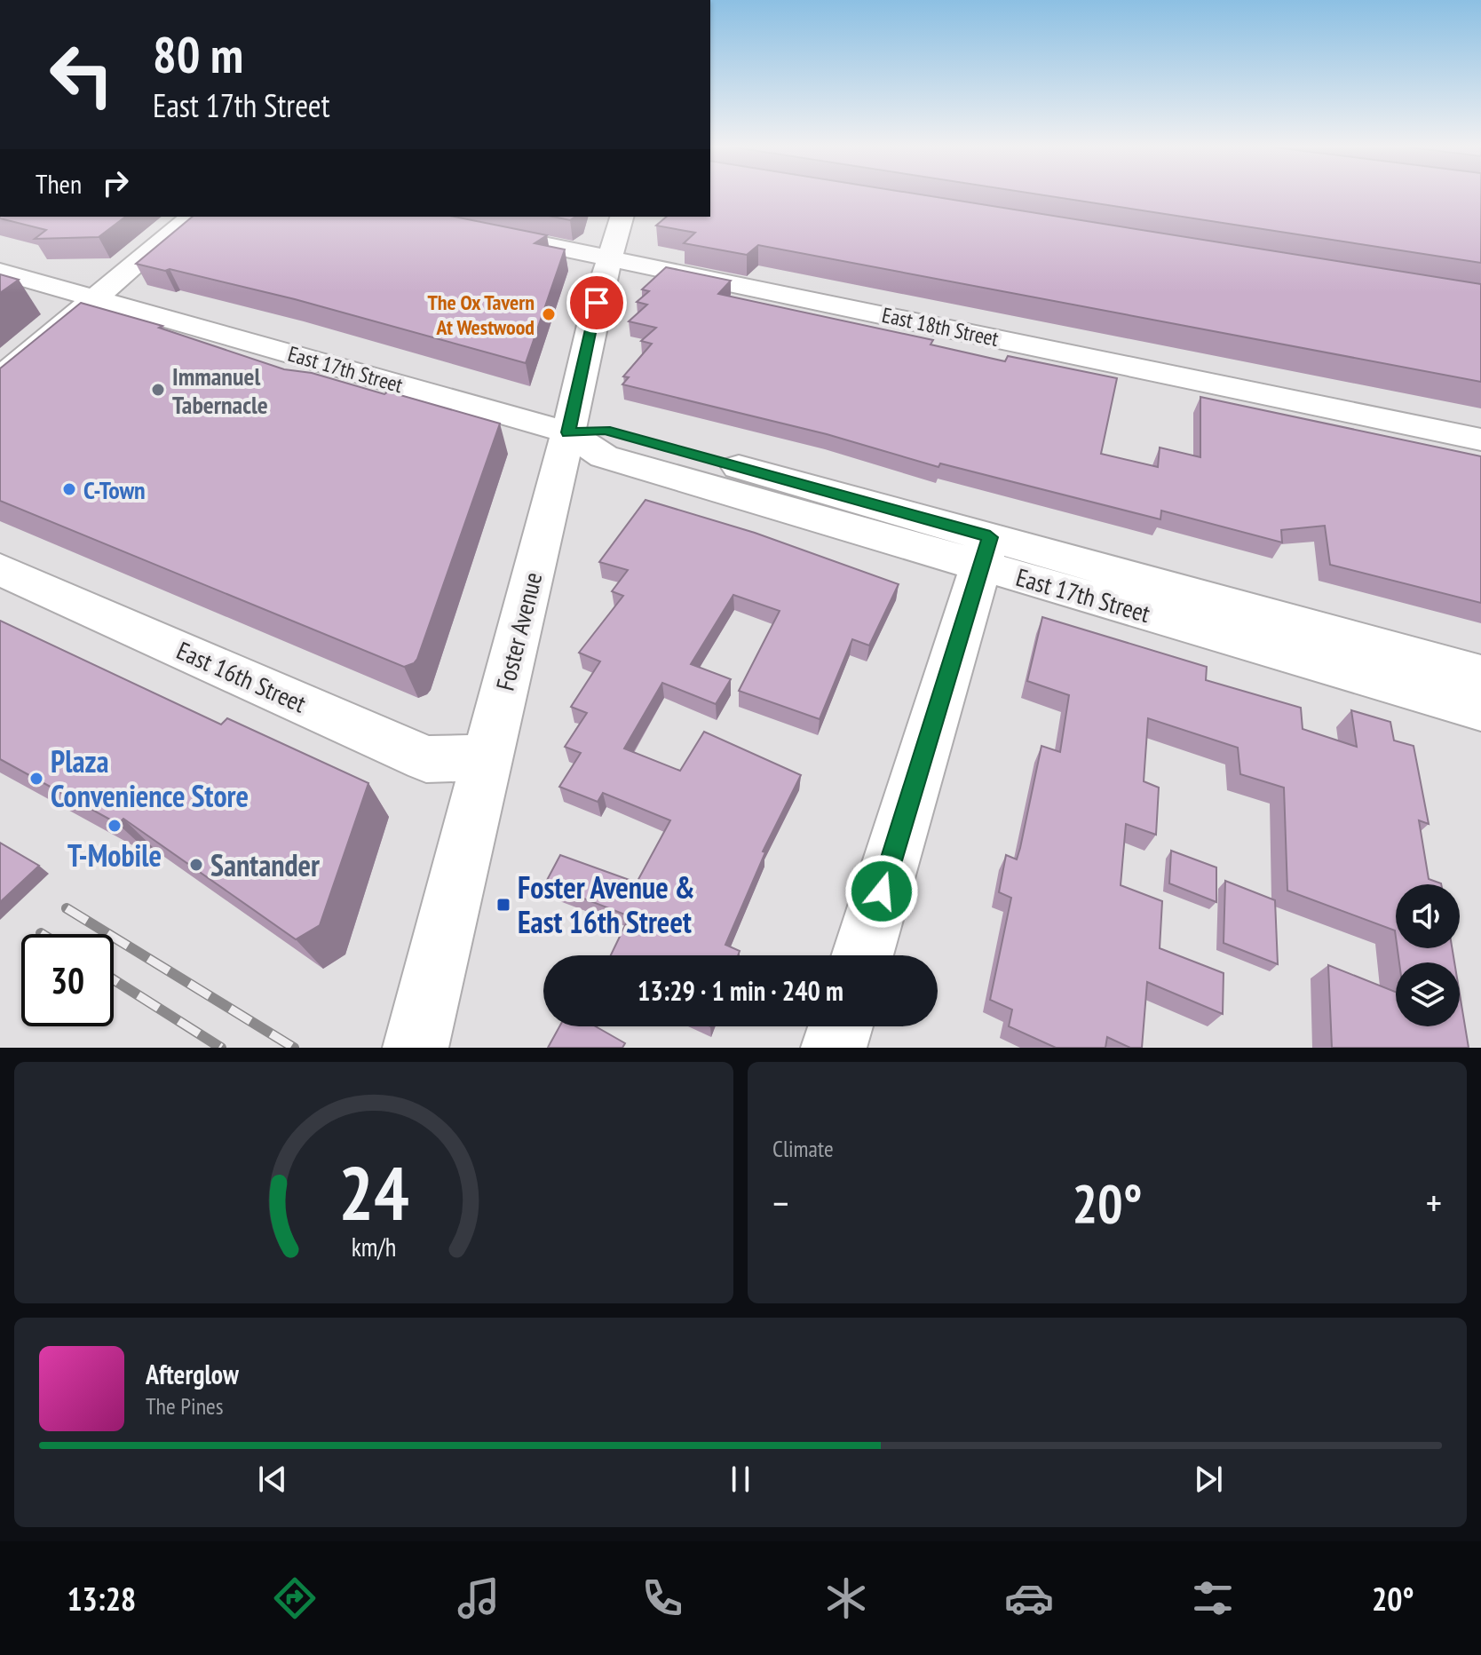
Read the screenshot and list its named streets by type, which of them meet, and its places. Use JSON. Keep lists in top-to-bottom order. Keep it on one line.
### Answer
{"streets":{"street":["East 18th Street","East 17th Street","Foster Avenue","East 16th Street"]},"crossings":[["East 18th Street","Foster Avenue"],["East 17th Street","Foster Avenue"],["Foster Avenue","East 16th Street"]],"places":{"other":["The Ox Tavern At Westwood","Immanuel Tabernacle","C-Town","Plaza Convenience Store","T-Mobile","Santander"],"transit":["Foster Avenue & East 16th Street"]},"page":{"turn":["80 m","East 17th Street"],"then":"Then","limit":"30","trip":"13:29 · 1 min · 240 m","tile":"Climate","heat":["−","20°","+"],"song":["Afterglow","The Pines"],"tabs":["13:28","20°"],"gauge":["24","km/h"]}}
